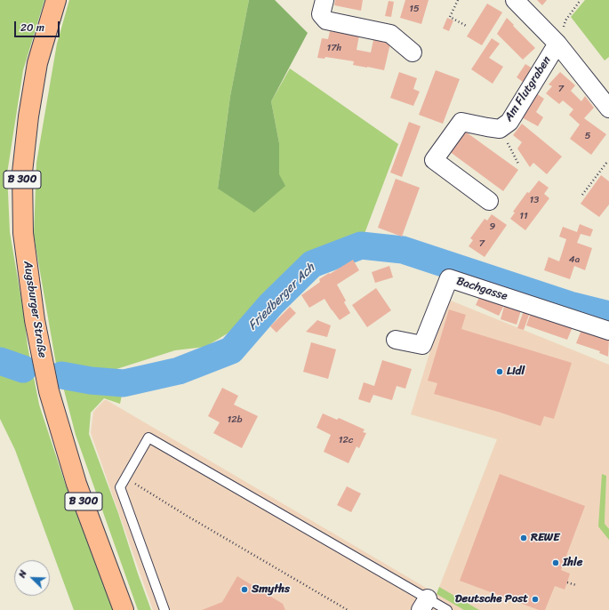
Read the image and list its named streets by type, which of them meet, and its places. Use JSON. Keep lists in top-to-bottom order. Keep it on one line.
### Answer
{"streets":{"main road":["B 300","Augsburger Straße"],"street":["Am Flutgraben","Bachgasse"]},"water":["Friedberger Ach"],"places":["Lidl","REWE","Ihle","Smyths","Deutsche Post"],"house_numbers":["15","17h","7","5","13","11","9","7","4a","12b","12c"],"scale_bar":"20 m","north":"top left"}
